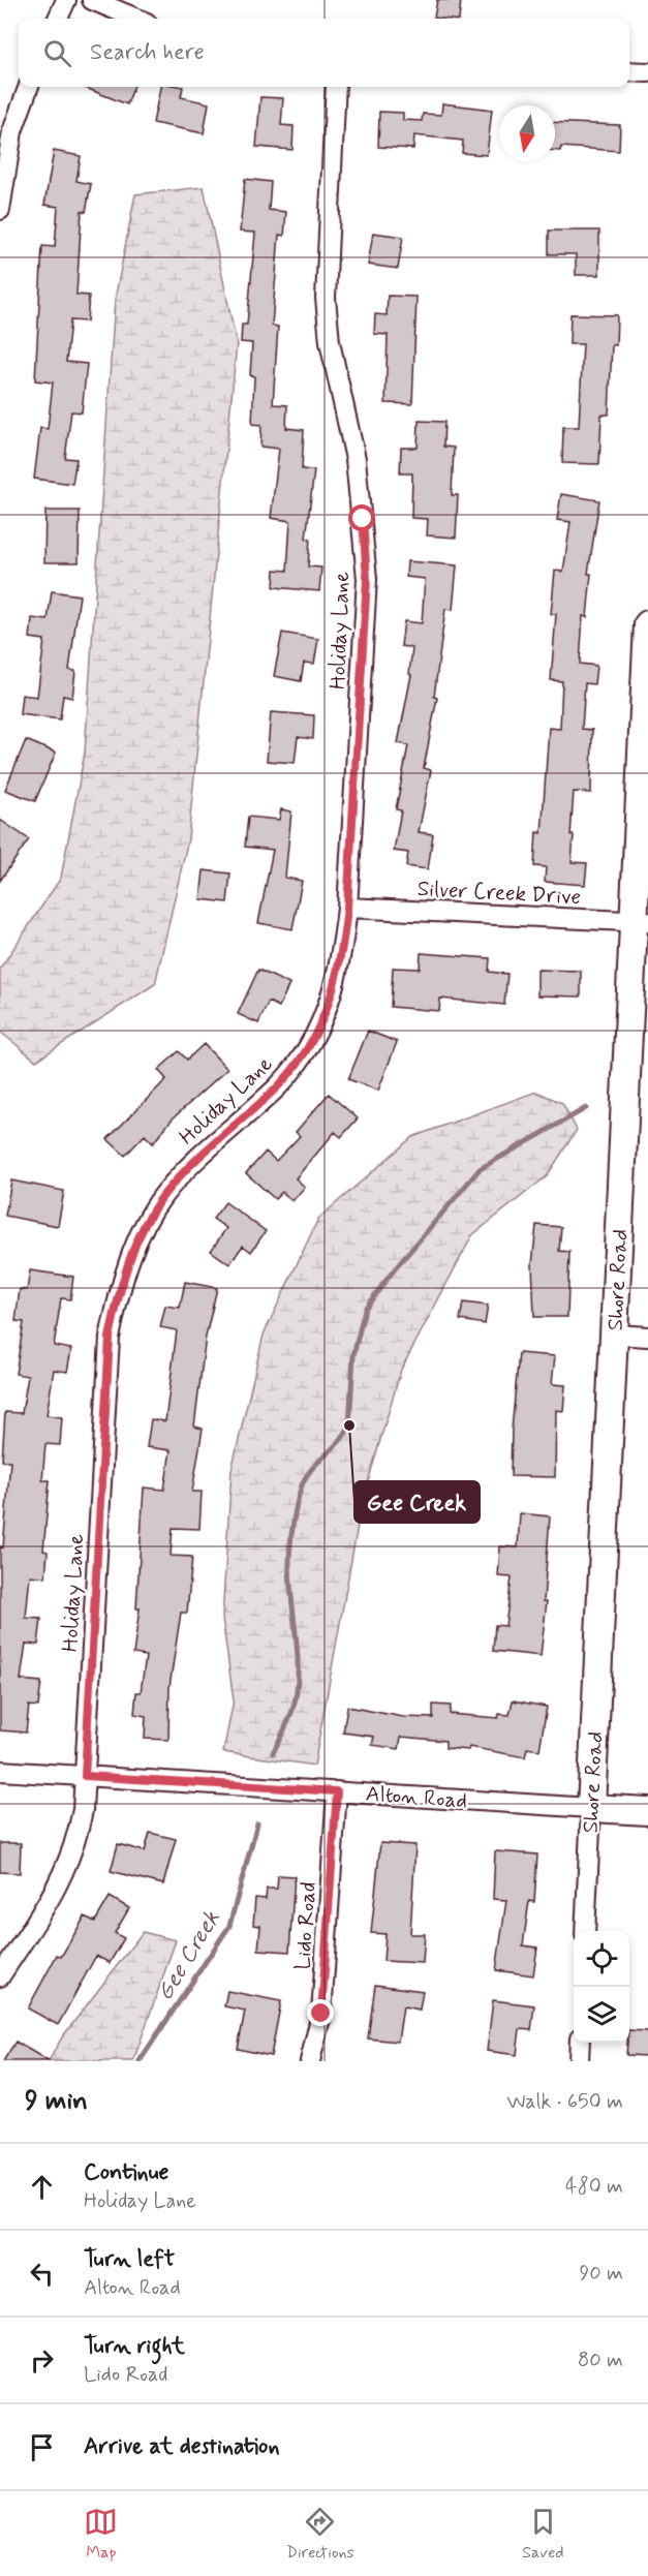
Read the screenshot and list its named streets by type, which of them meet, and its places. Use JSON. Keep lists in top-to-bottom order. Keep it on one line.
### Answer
{"streets":{"street":["Holiday Lane","Silver Creek Drive","Shore Road","Alton Road","Lido Road"]},"crossings":[["Holiday Lane","Silver Creek Drive"],["Holiday Lane","Alton Road"],["Silver Creek Drive","Shore Road"],["Shore Road","Alton Road"],["Alton Road","Lido Road"]],"water":["Gee Creek"],"places":["Gee Creek"],"north":"bottom","page":{"search":"Search here","heading":["9 min","Walk · 650 m"],"list":[["Continue","Holiday Lane","480 m"],["Turn left","Alton Road","90 m"],["Turn right","Lido Road","80 m"],"Arrive at destination"],"nav":["Map","Directions","Saved"]}}
